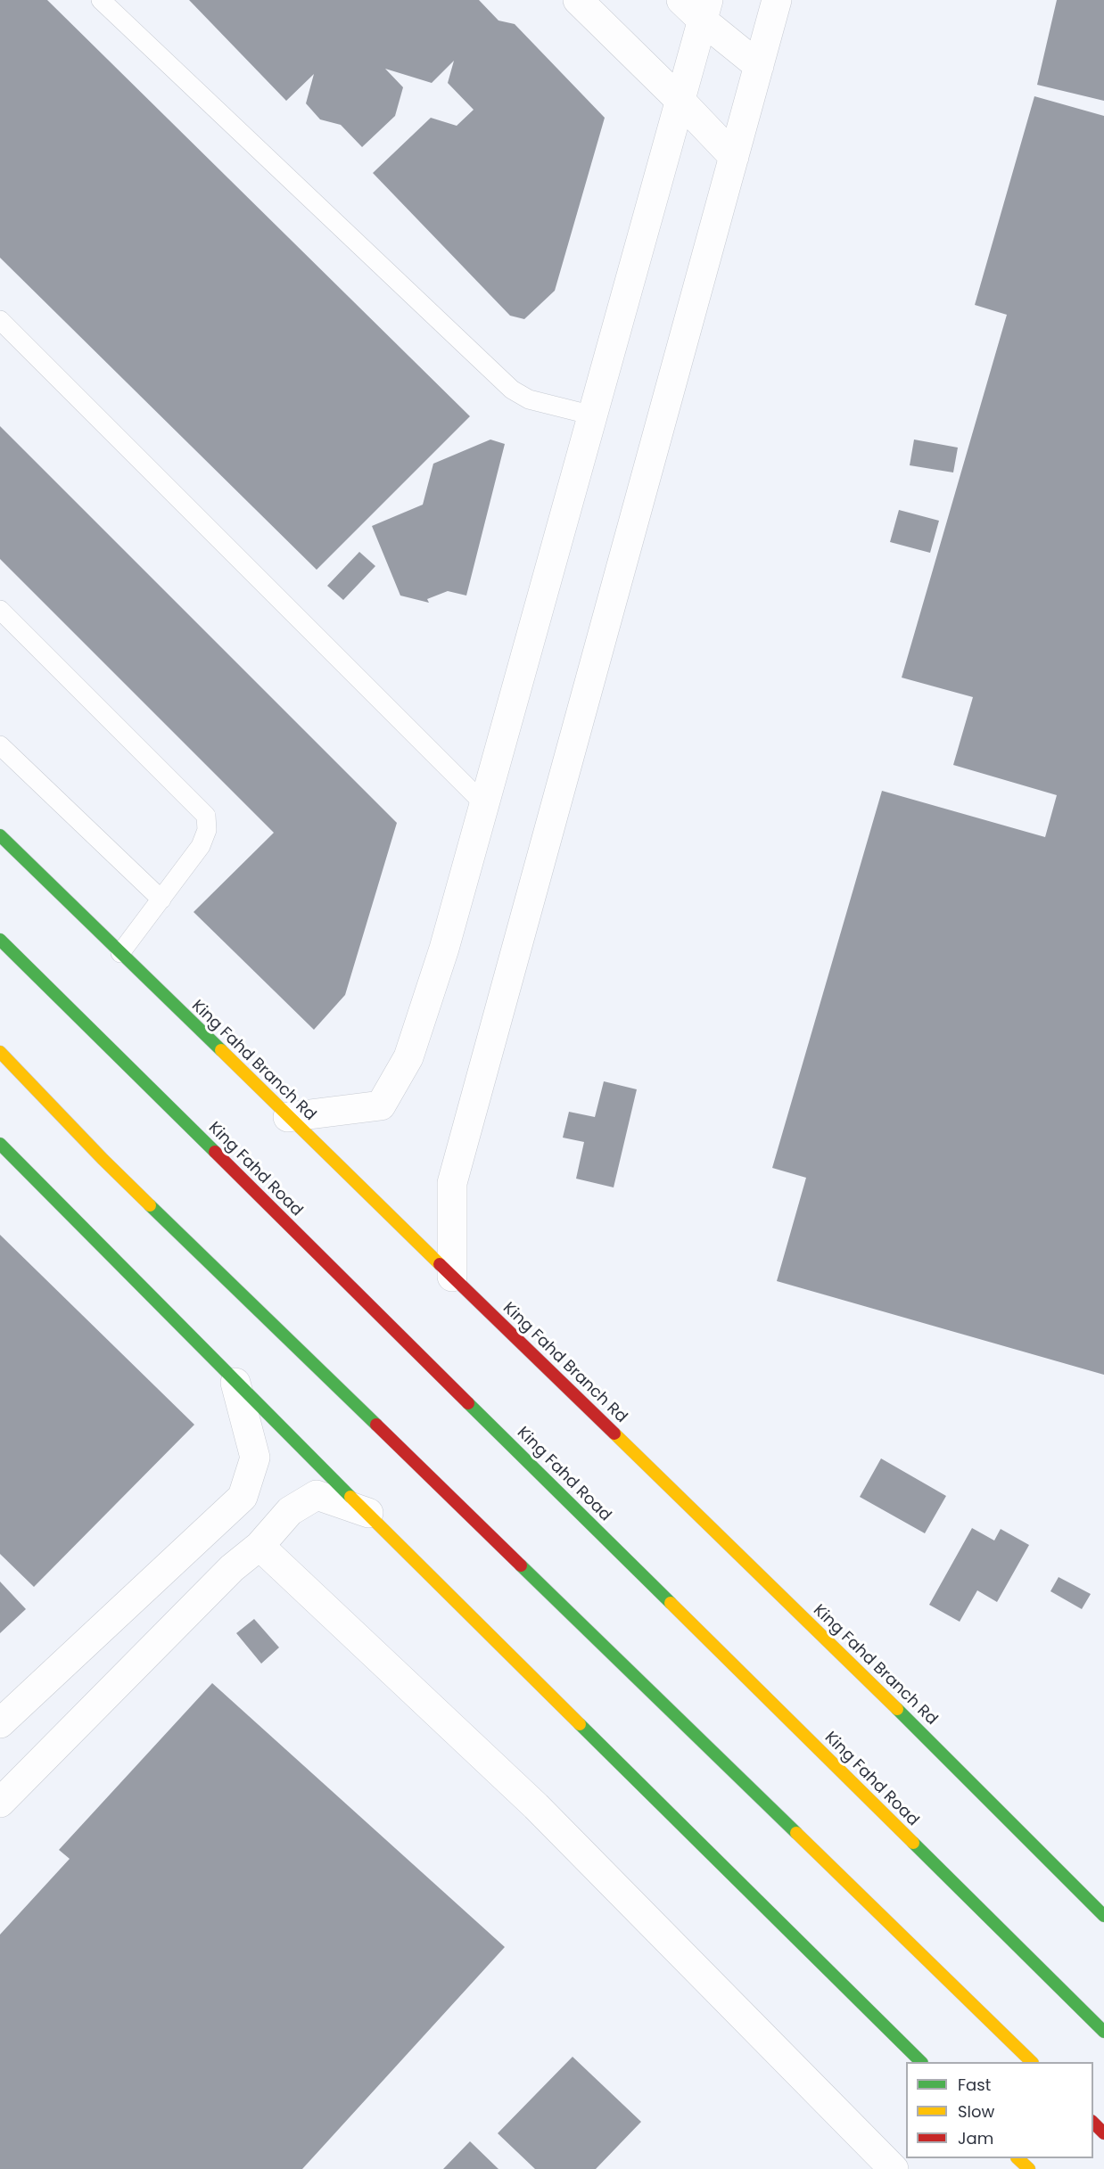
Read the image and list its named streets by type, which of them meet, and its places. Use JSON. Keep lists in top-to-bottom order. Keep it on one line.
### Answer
{"streets":{"main road":["King Fahd Branch Rd","King Fahd Road"]},"legend":["Fast","Slow","Jam"]}
